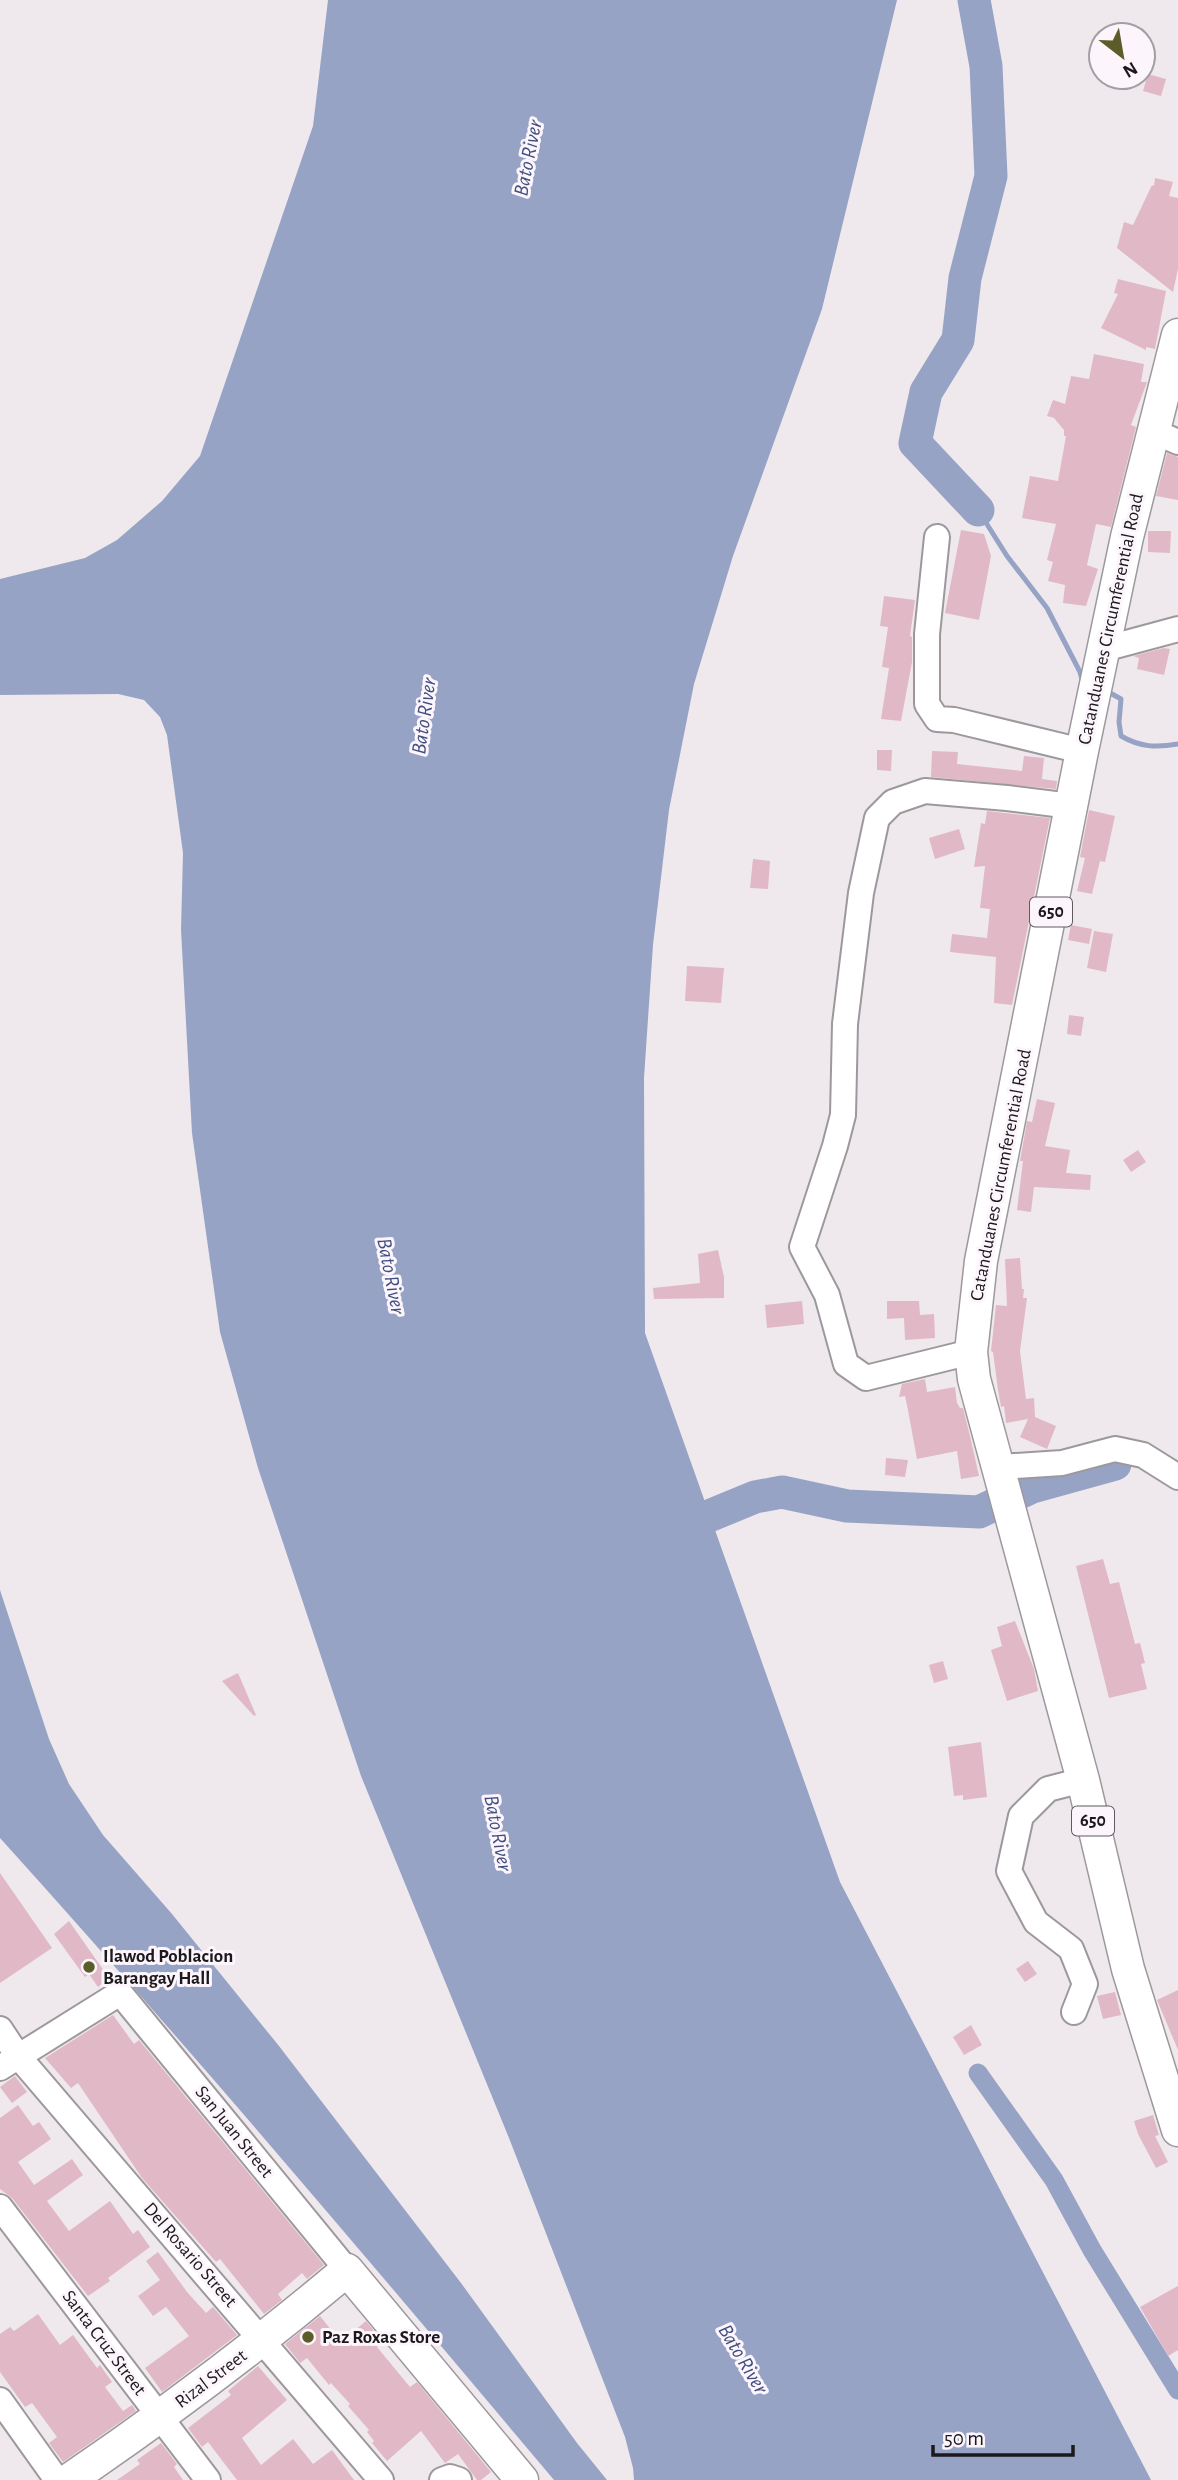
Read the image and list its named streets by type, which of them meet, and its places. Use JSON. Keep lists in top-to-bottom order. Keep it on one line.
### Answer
{"streets":{"main road":["Catanduanes Circumferential Road","650","Rizal Street"],"street":["San Juan Street","Del Rosario Street","Santa Cruz Street"]},"crossings":[["San Juan Street","Del Rosario Street"],["San Juan Street","Rizal Street"],["Del Rosario Street","Rizal Street"],["Santa Cruz Street","Rizal Street"]],"water":["Bato River"],"places":["Ilawod Poblacion Barangay Hall","Paz Roxas Store"],"scale_bar":"50 m","north":"bottom right"}
